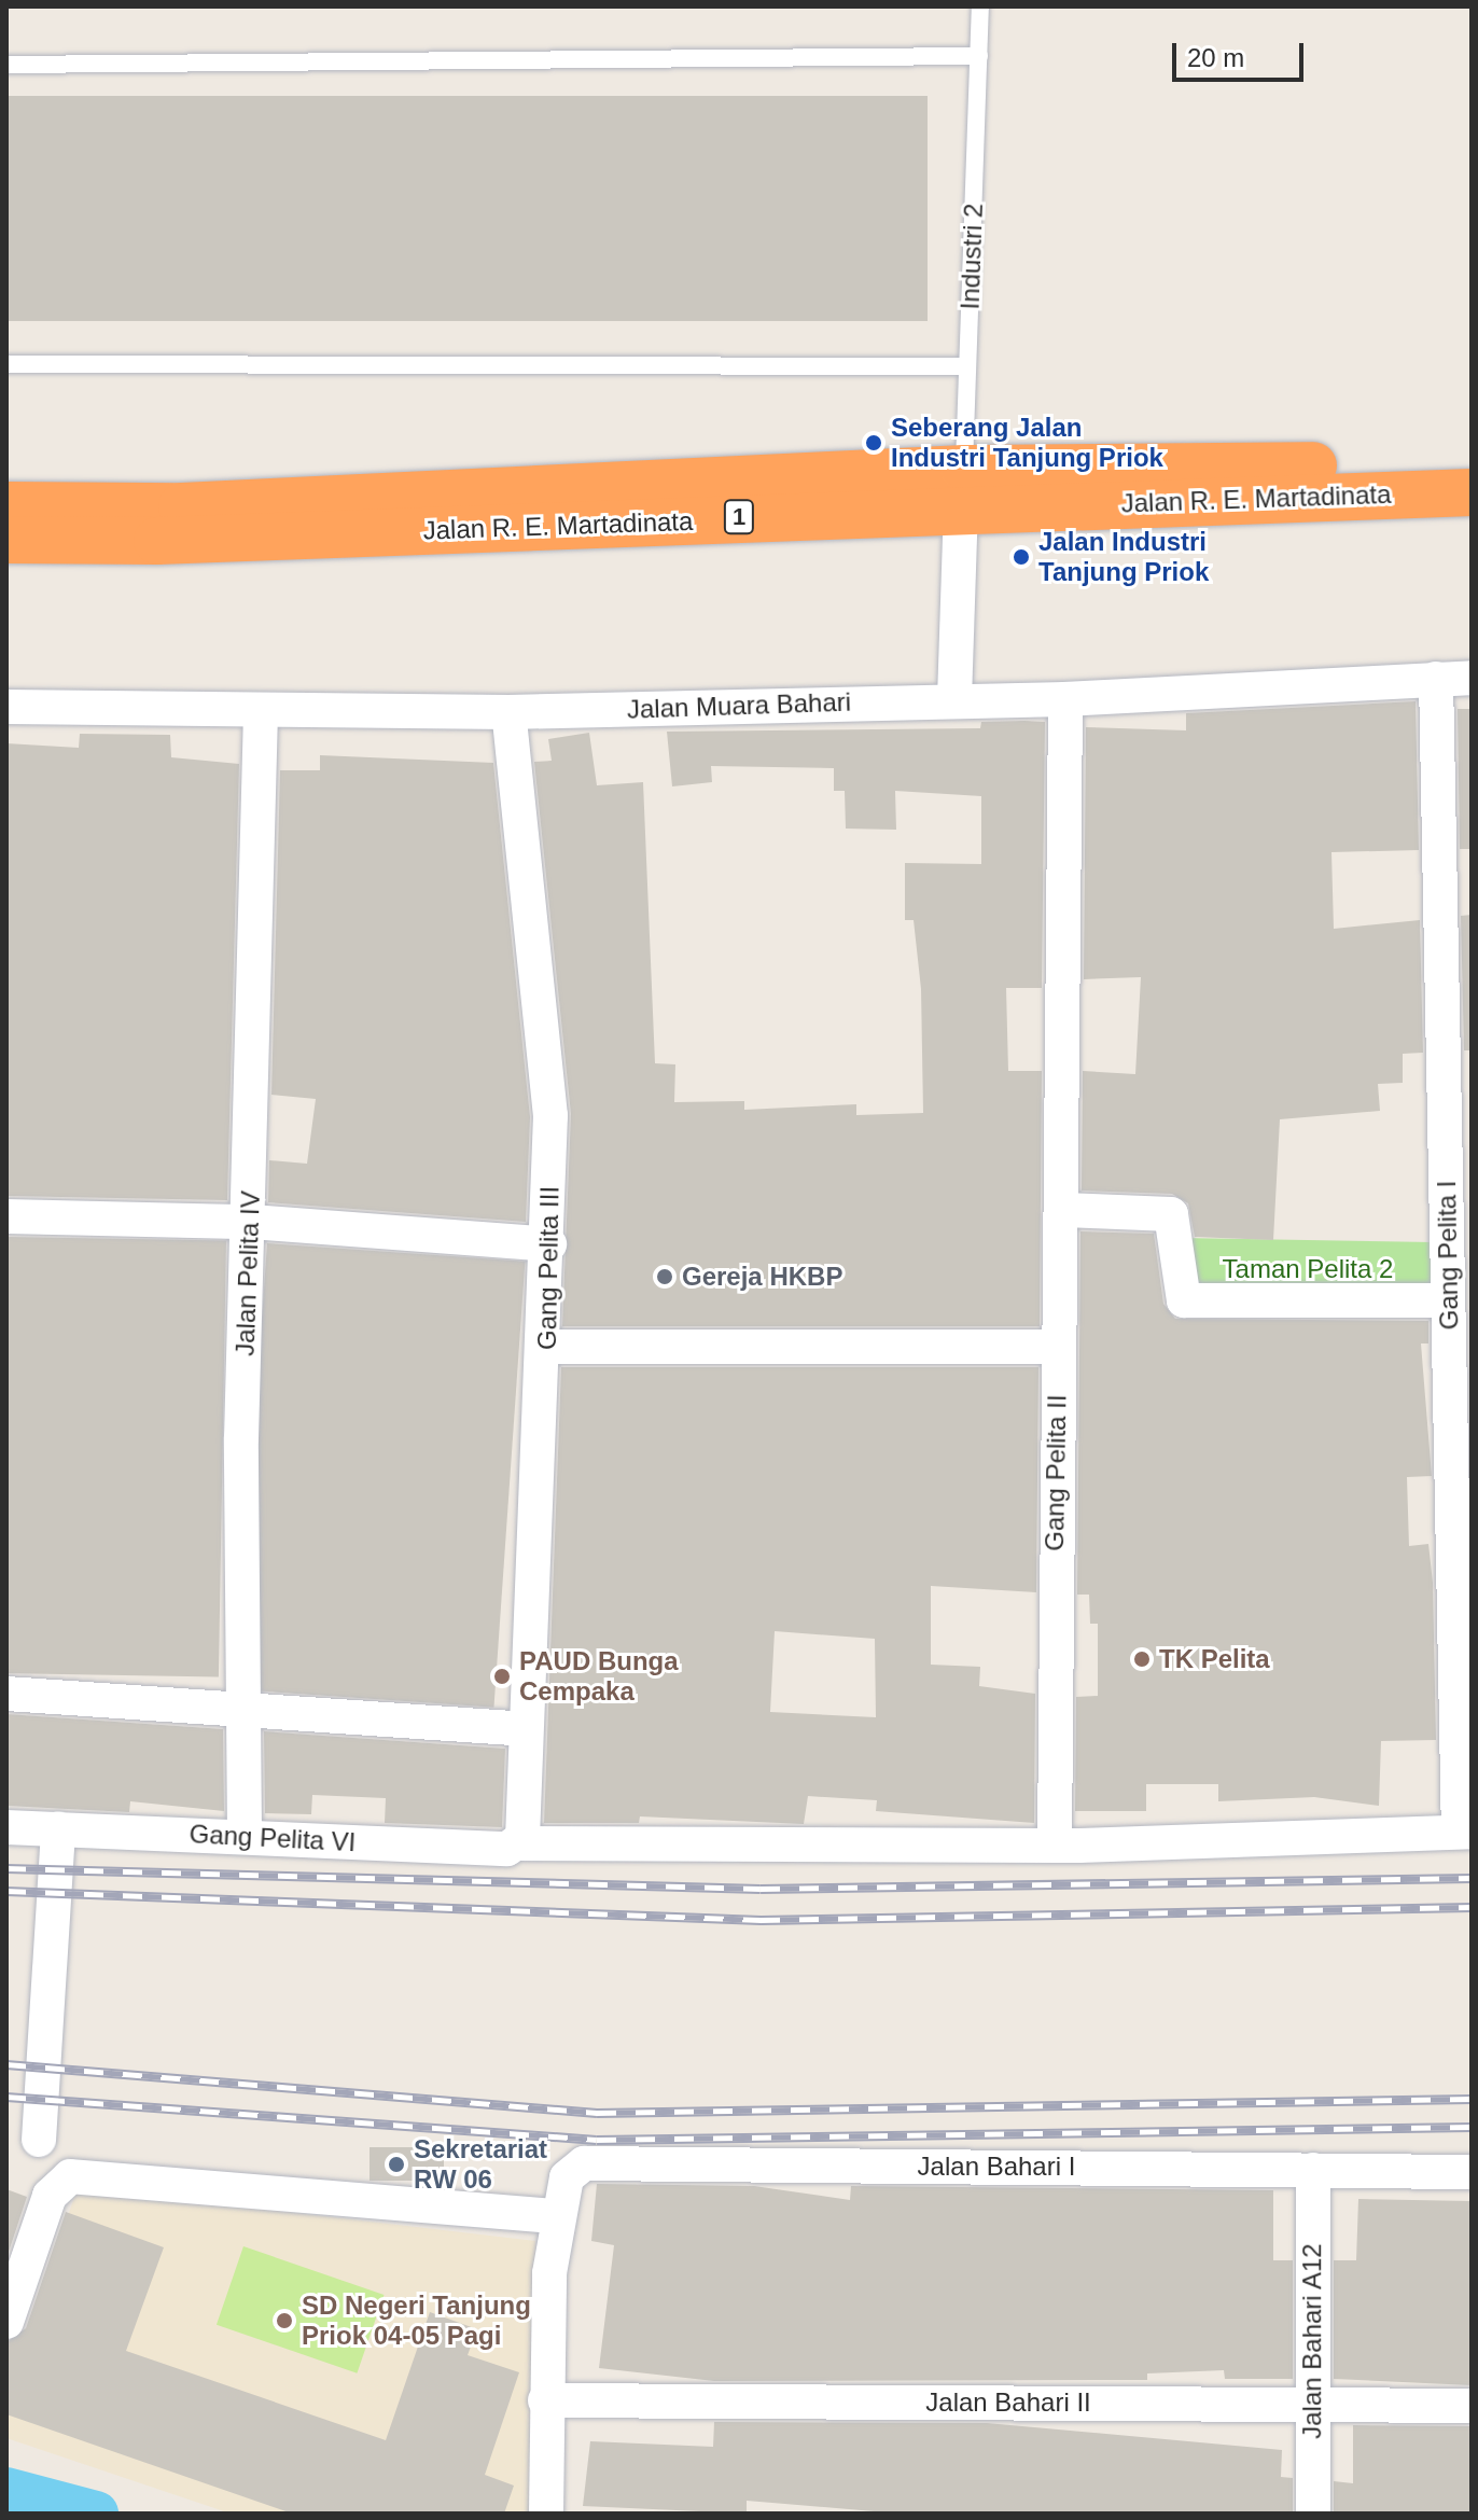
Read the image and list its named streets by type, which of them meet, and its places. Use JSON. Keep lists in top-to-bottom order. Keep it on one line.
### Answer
{"streets":{"highway":["Jalan R. E. Martadinata","1"],"street":["Jalan Muara Bahari","Gang Pelita I","Gang Pelita III","Jalan Pelita IV","Gang Pelita II","Gang Pelita VI","Jalan Bahari I","Jalan Bahari A12","Jalan Bahari II"],"lane":["Industri 2"]},"crossings":[["Industri 2","Jalan R. E. Martadinata"],["Jalan Muara Bahari","Gang Pelita I"],["Jalan Muara Bahari","Gang Pelita III"],["Jalan Muara Bahari","Jalan Pelita IV"],["Jalan Muara Bahari","Gang Pelita II"],["Gang Pelita III","Gang Pelita VI"],["Jalan Pelita IV","Gang Pelita VI"],["Gang Pelita II","Gang Pelita VI"],["Jalan Bahari I","Jalan Bahari A12"],["Jalan Bahari I","Jalan Bahari II"],["Jalan Bahari A12","Jalan Bahari II"]],"parks":["Taman Pelita 2"],"places":["Seberang Jalan Industri Tanjung Priok","Jalan Industri Tanjung Priok","Gereja HKBP","TK Pelita","PAUD Bunga Cempaka","Sekretariat RW 06","SD Negeri Tanjung Priok 04-05 Pagi"],"scale_bar":"20 m"}
